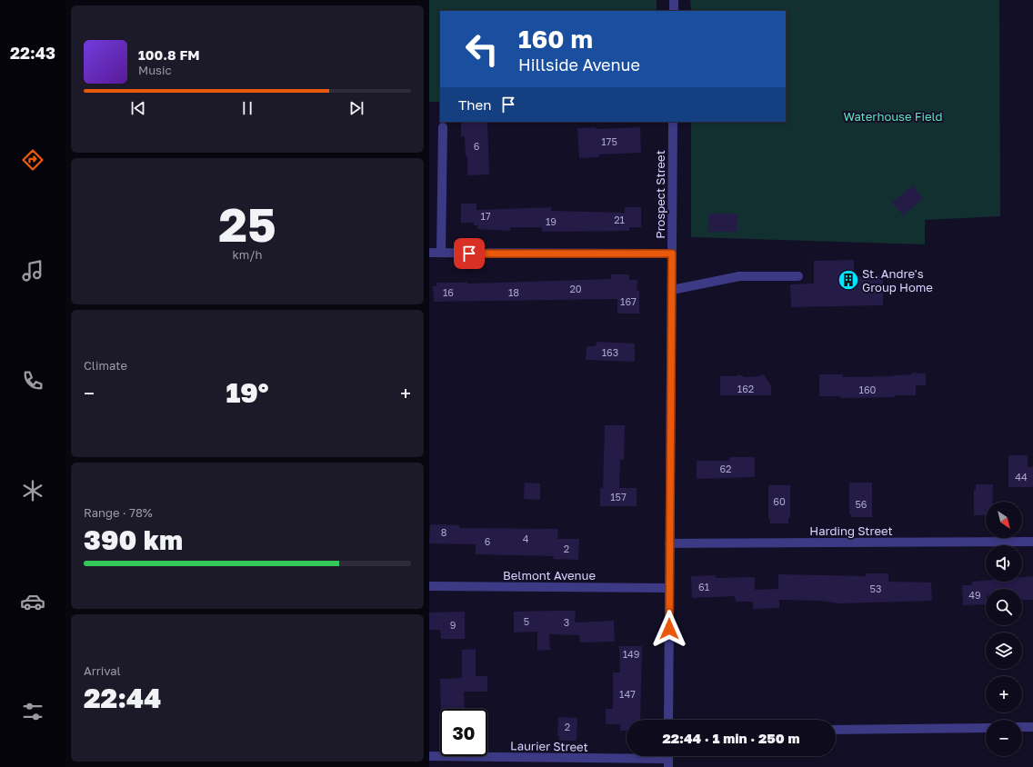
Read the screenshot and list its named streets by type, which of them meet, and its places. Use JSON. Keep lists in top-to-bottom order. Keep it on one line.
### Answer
{"streets":{"street":["Prospect Street","Harding Street","Belmont Avenue","Laurier Street"]},"crossings":[["Prospect Street","Harding Street"],["Prospect Street","Belmont Avenue"]],"parks":["Waterhouse Field"],"places":{"building":["St. Andre's Group Home"]},"house_numbers":["175","6","17","21","19","20","16","18","167","163","162","160","62","44","157","60","56","8","4","6","2","61","53","49","5","3","9","149","147","2"],"north":"bottom right","page":{"tabs":"22:43","turn":["160 m","Hillside Avenue"],"song":["100.8 FM","Music"],"then":"Then","tile":[["25","km/h"],"Climate",["Range · 78%","390 km"],["Arrival","22:44"]],"heat":["−","19°","+"],"map_buttons":["+","−"],"limit":"30","trip":"22:44 · 1 min · 250 m"}}
